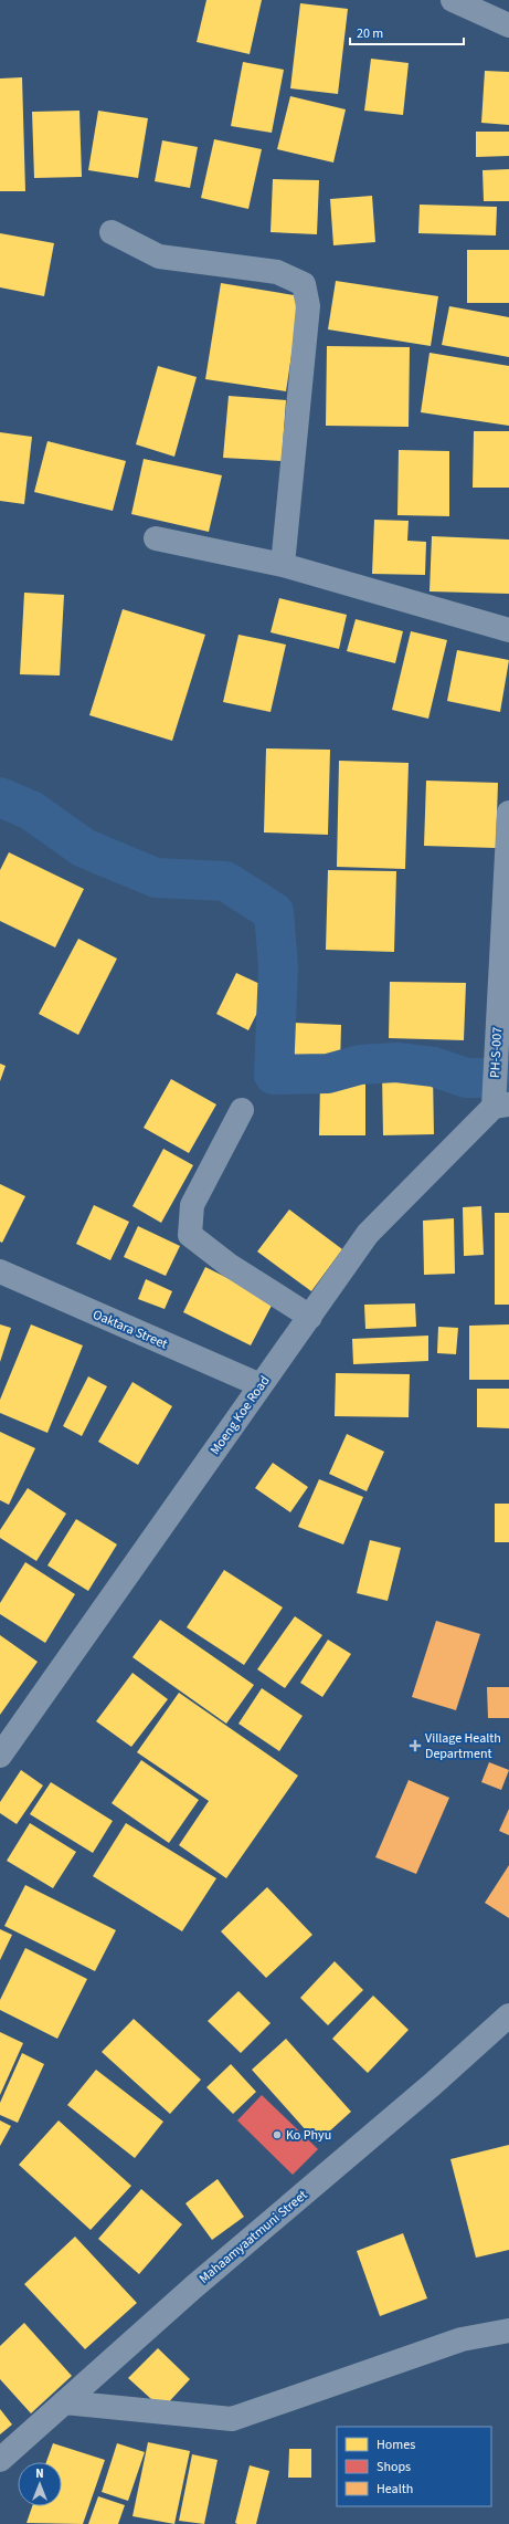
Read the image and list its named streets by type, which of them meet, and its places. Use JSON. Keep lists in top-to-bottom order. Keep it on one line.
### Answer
{"streets":{"street":["PH-S-007","Oaktara Street","Moeng Koe Road","Mahaamyaatmuni Street"]},"crossings":[["PH-S-007","Moeng Koe Road"],["Oaktara Street","Moeng Koe Road"]],"places":{"health":["Village Health Department"],"other":["Ko Phyu"]},"legend":["Homes","Shops","Health"],"scale_bar":"20 m","north":"top"}
